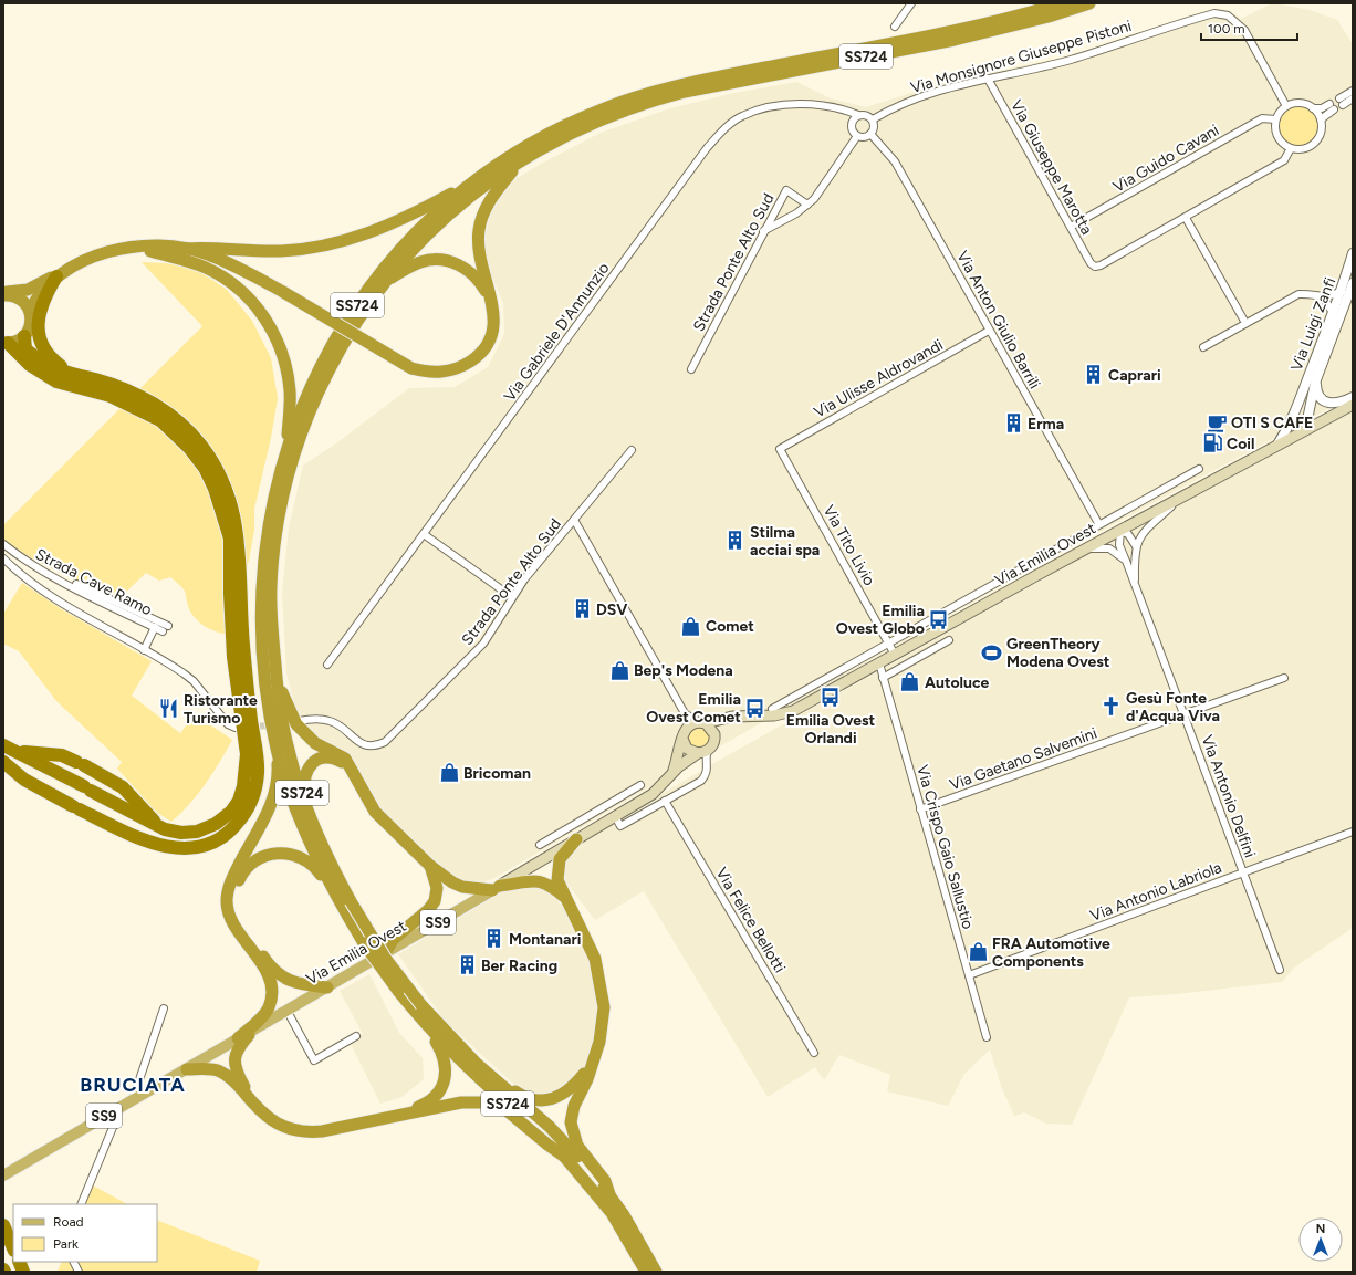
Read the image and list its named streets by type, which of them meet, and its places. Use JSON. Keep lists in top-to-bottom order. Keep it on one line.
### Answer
{"streets":{"highway":["SS724"],"main road":["Via Emilia Ovest","SS9"],"street":["Via Monsignore Giuseppe Pistoni","Via Guido Cavani","Via Giuseppe Marotta","Strada Ponte Alto Sud","Via Anton Giulio Barrili","Via Luigi Zanfi","Via Gabriele D'Annunzio","Via Ulisse Aldrovandi","Via Tito Livio","Strada Cave Ramo","Via Gaetano Salvemini","Via Antonio Delfini","Via Crispo Gaio Sallustio","Via Antonio Labriola","Via Felice Bellotti"]},"crossings":[["Via Monsignore Giuseppe Pistoni","Via Guido Cavani"],["Via Monsignore Giuseppe Pistoni","Via Giuseppe Marotta"],["Via Monsignore Giuseppe Pistoni","Via Anton Giulio Barrili"],["Via Monsignore Giuseppe Pistoni","Via Gabriele D'Annunzio"],["Via Guido Cavani","Via Giuseppe Marotta"],["Via Anton Giulio Barrili","Via Gabriele D'Annunzio"],["Via Anton Giulio Barrili","Via Ulisse Aldrovandi"],["Via Anton Giulio Barrili","Via Emilia Ovest"],["Via Luigi Zanfi","Via Emilia Ovest"],["Via Ulisse Aldrovandi","Via Tito Livio"],["Via Tito Livio","Via Emilia Ovest"],["Via Emilia Ovest","Via Antonio Delfini"],["Via Emilia Ovest","Via Crispo Gaio Sallustio"],["Via Gaetano Salvemini","Via Antonio Delfini"],["Via Gaetano Salvemini","Via Crispo Gaio Sallustio"],["Via Antonio Delfini","Via Antonio Labriola"],["Via Crispo Gaio Sallustio","Via Antonio Labriola"]],"districts":["BRUCIATA"],"places":{"building":["Caprari","Erma","Stilma acciai spa","DSV","Montanari","Ber Racing"],"cafe":["OTI S CAFE"],"fuel station":["Coil"],"bus stop":["Emilia Ovest Globo","Emilia Ovest Orlandi","Emilia Ovest Comet"],"shop":["Comet","Bep's Modena","Autoluce","Bricoman","FRA Automotive Components"],"sports":["GreenTheory Modena Ovest"],"church":["Gesù Fonte d'Acqua Viva"],"restaurant":["Ristorante Turismo"]},"legend":["Road","Park"],"scale_bar":"100 m","north":"top"}
